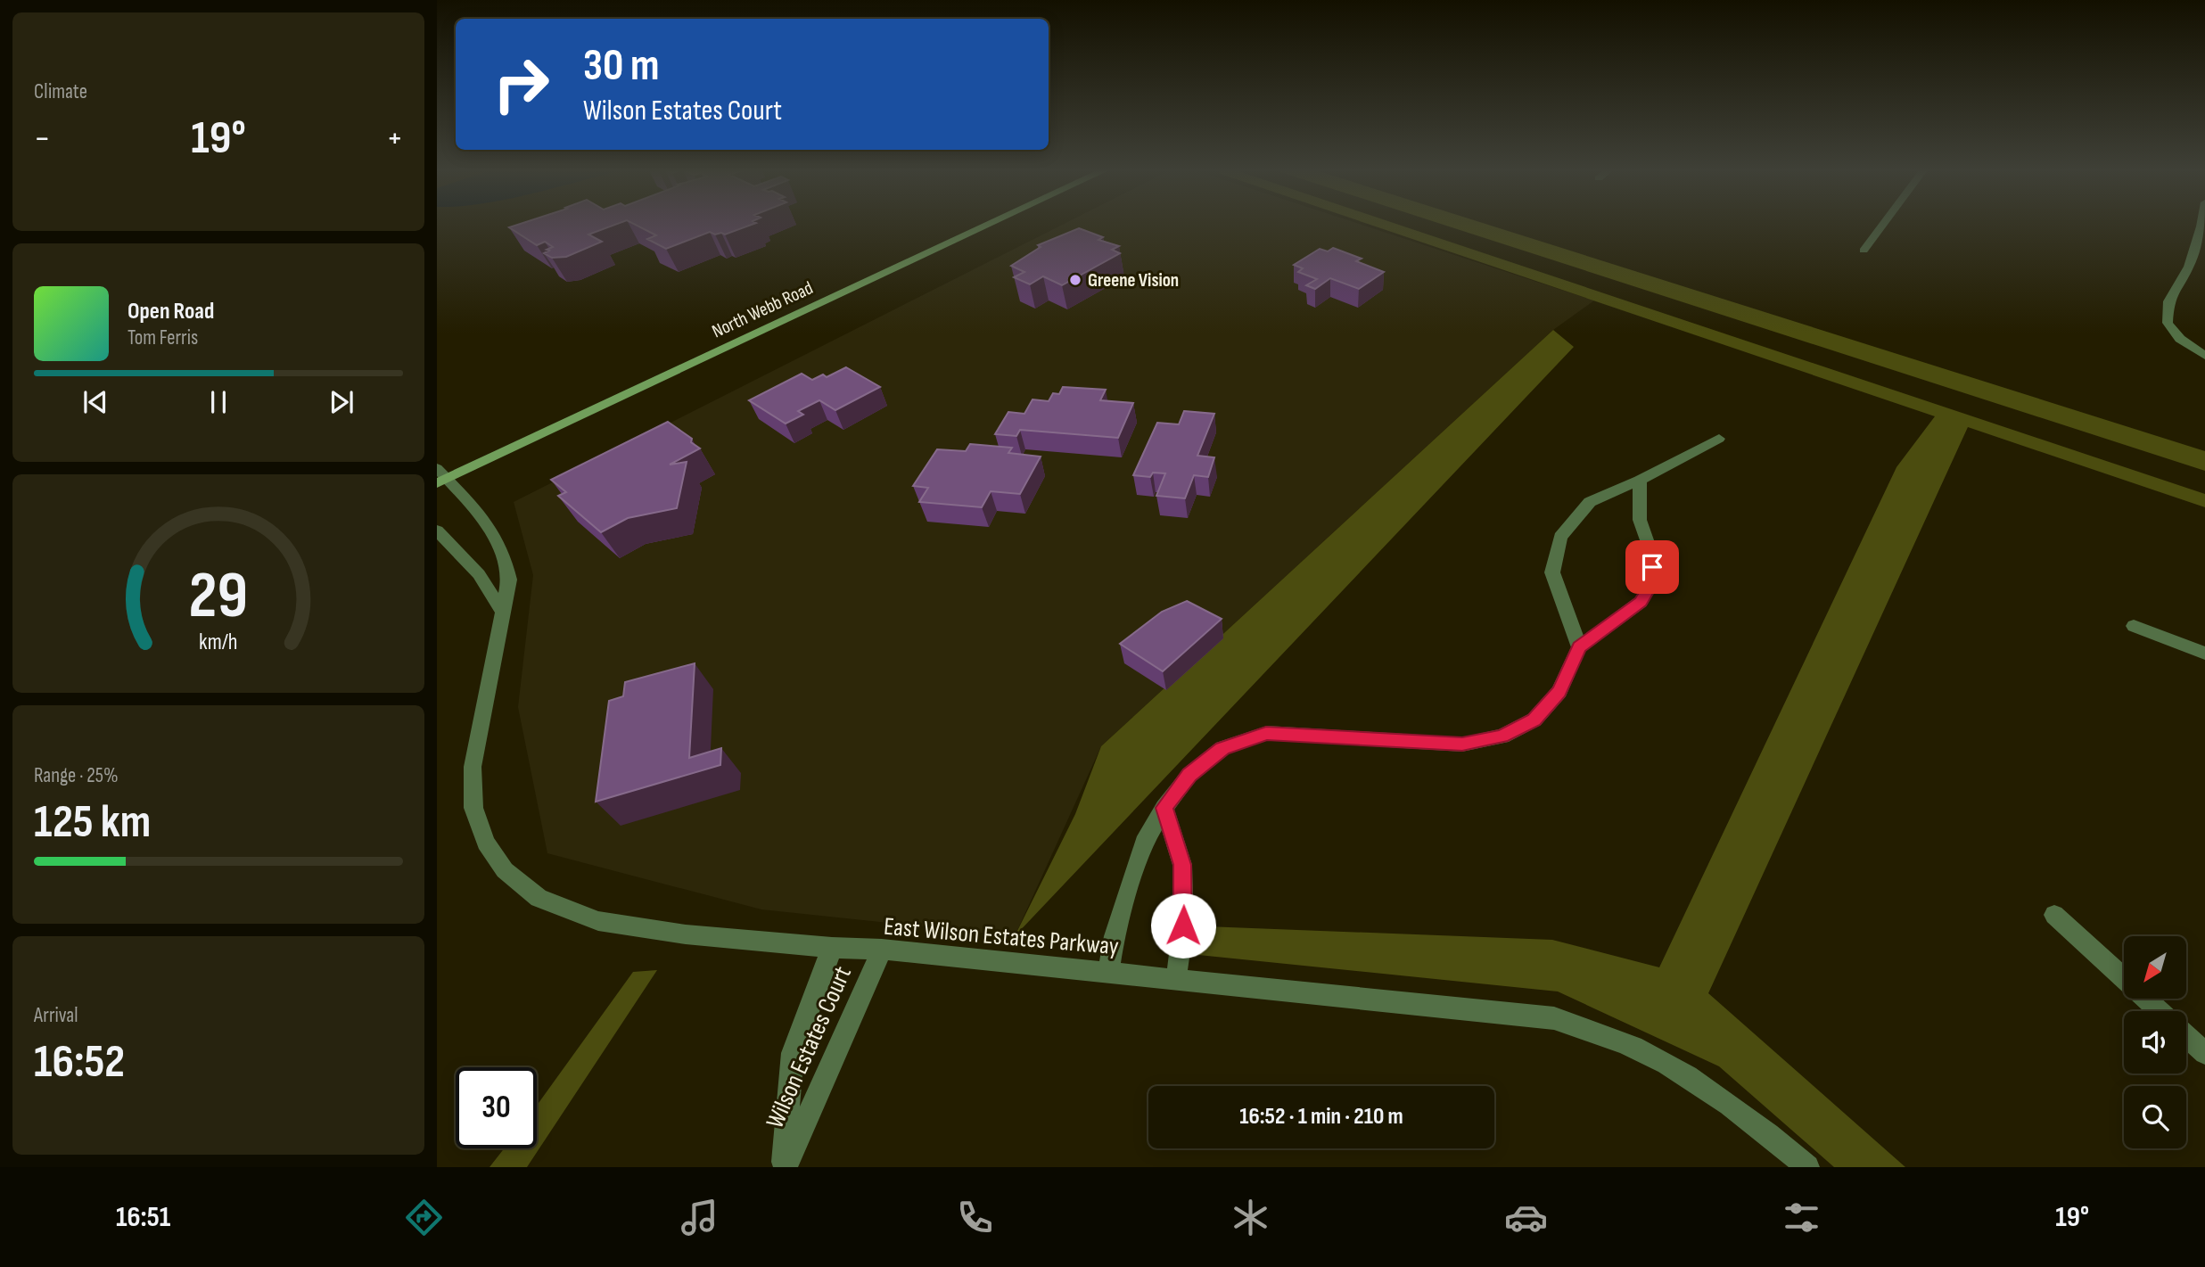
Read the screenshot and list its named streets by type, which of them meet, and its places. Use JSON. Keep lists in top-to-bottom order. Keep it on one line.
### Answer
{"streets":{"main road":["North Webb Road"],"street":["East Wilson Estates Parkway","Wilson Estates Court"]},"crossings":[["North Webb Road","East Wilson Estates Parkway"],["East Wilson Estates Parkway","Wilson Estates Court"]],"places":["Greene Vision"],"north":"bottom left","page":{"tile":["Climate",["Range · 25%","125 km"],["Arrival","16:52"]],"turn":["30 m","Wilson Estates Court"],"heat":["−","19°","+"],"song":["Open Road","Tom Ferris"],"limit":"30","trip":"16:52 · 1 min · 210 m","tabs":["16:51","19°"],"gauge":["29","km/h"]}}
